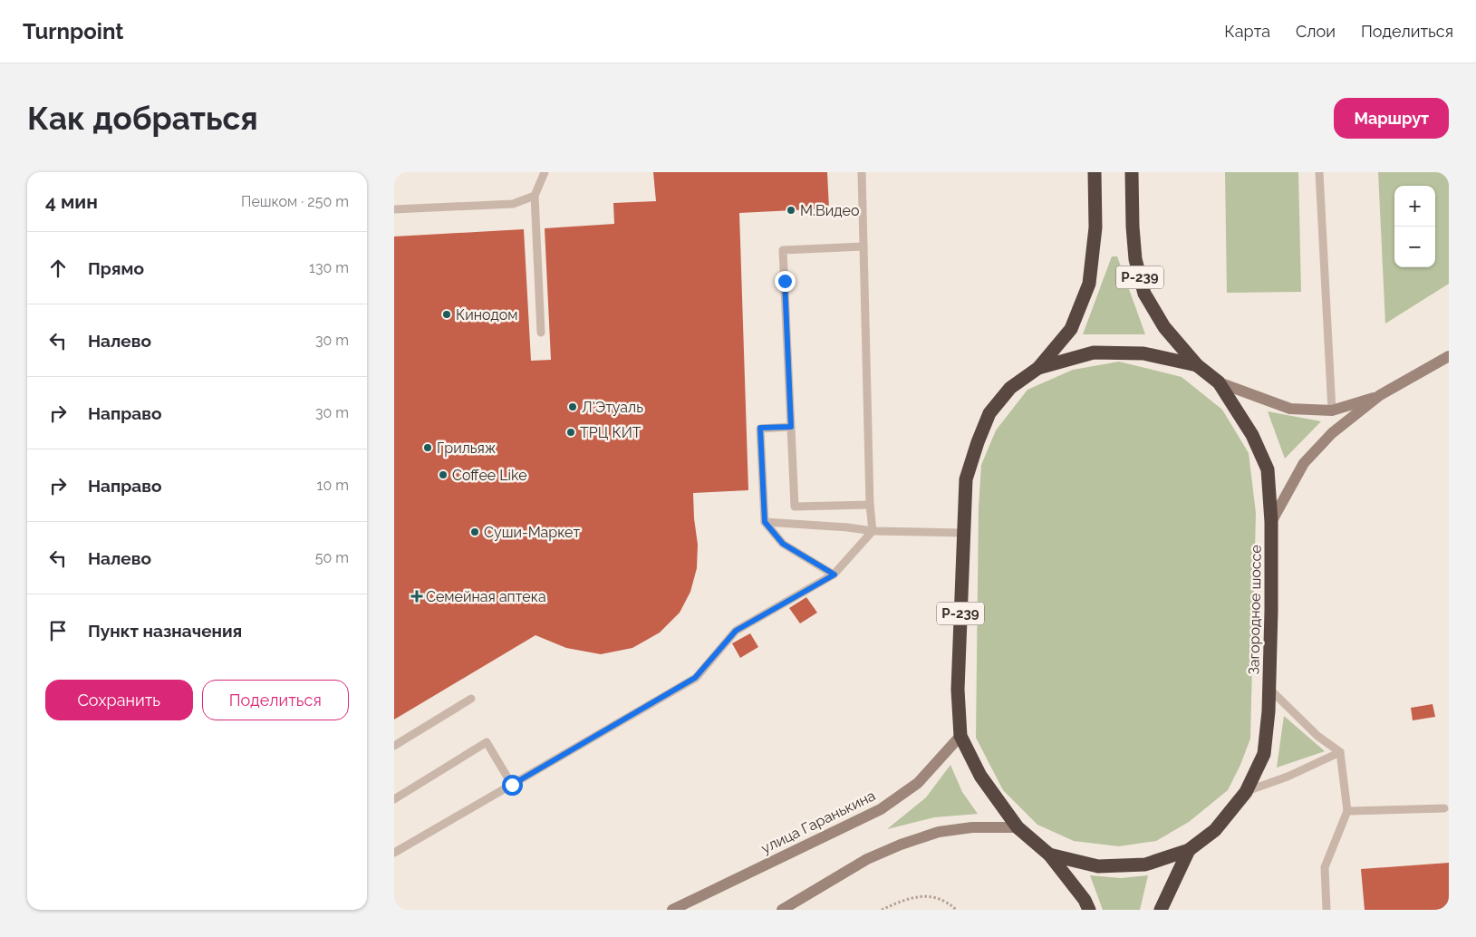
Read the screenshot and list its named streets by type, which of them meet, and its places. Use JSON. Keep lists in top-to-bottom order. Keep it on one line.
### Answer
{"streets":{"highway":["Р-239","Загородное шоссе"],"main road":["улица Гаранькина"]},"crossings":[["Загородное шоссе","улица Гаранькина"]],"places":{"other":["М.Видео","Кинодом","Л'Этуаль","ТРЦ КИТ","Грильяж","Coffee Like","Суши-Маркет"],"health":["Семейная аптека"]},"page":{"header":"Turnpoint","nav":["Карта","Слои","Поделиться"],"buttons":["Маршрут",["Сохранить","Поделиться"]],"title":"Как добраться","heading":["4 мин","Пешком · 250 m"],"map_buttons":["+","−"],"list":[["Прямо","130 m"],["Налево","30 m"],["Направо","30 m"],["Направо","10 m"],["Налево","50 m"],"Пункт назначения"]}}
